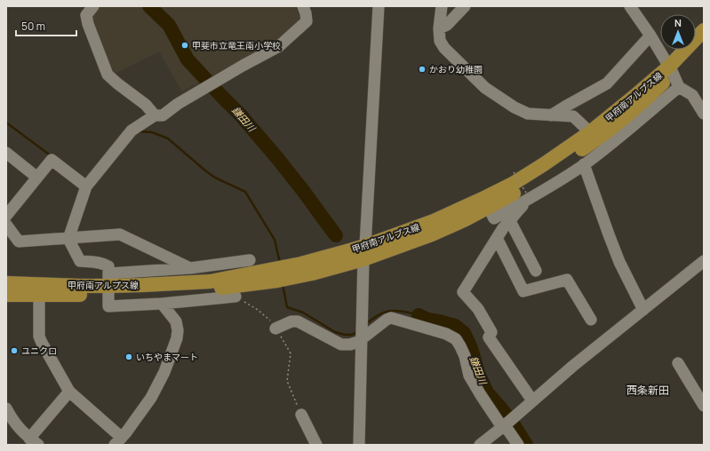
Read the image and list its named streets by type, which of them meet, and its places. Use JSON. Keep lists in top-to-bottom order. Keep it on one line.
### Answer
{"streets":{"main road":["甲府南アルプス線"]},"districts":["西条新田"],"water":["鎌田川"],"places":["甲斐市立竜王南小学校","かおり幼稚園","ユニクロ","いちやまマート"],"scale_bar":"50 m","north":"top"}
